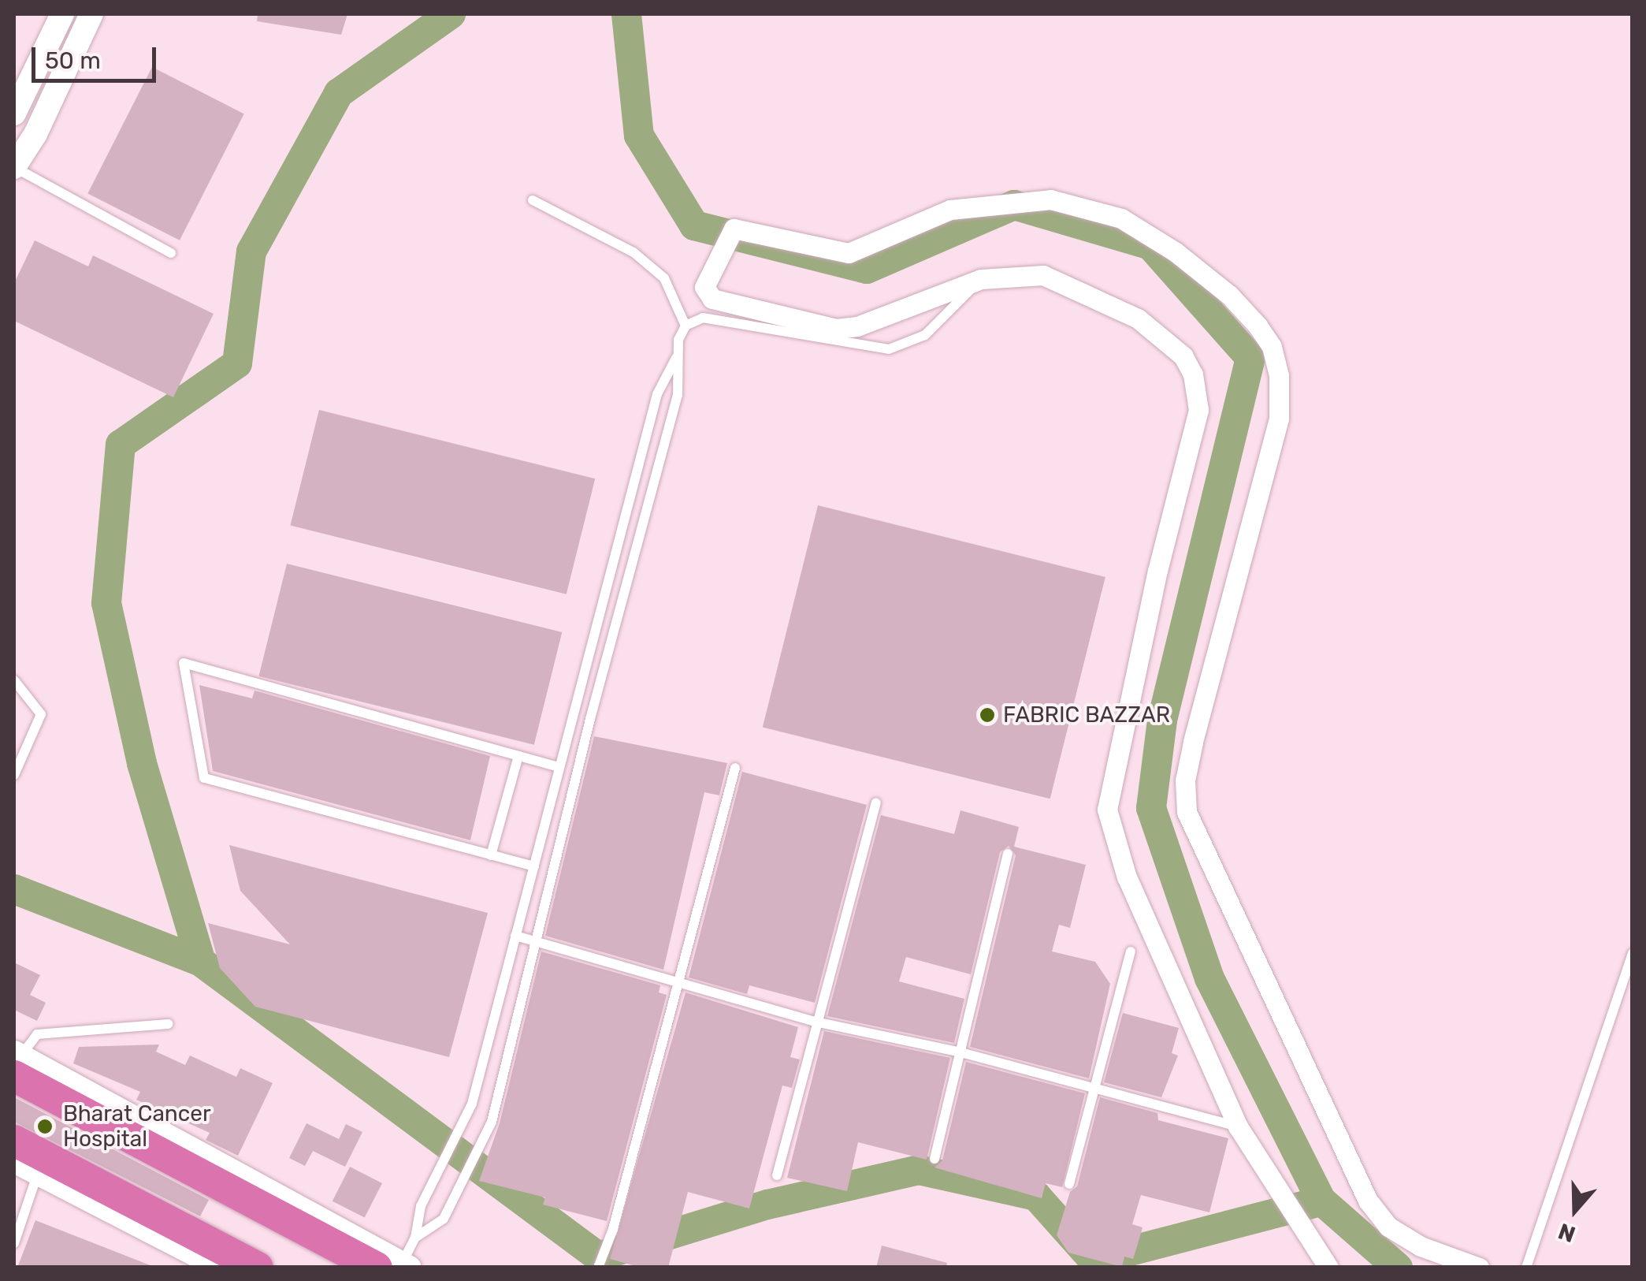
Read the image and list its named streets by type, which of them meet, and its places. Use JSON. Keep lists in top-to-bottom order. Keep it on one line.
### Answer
{"places":["FABRIC BAZZAR","Bharat Cancer Hospital"],"scale_bar":"50 m","north":"bottom"}
